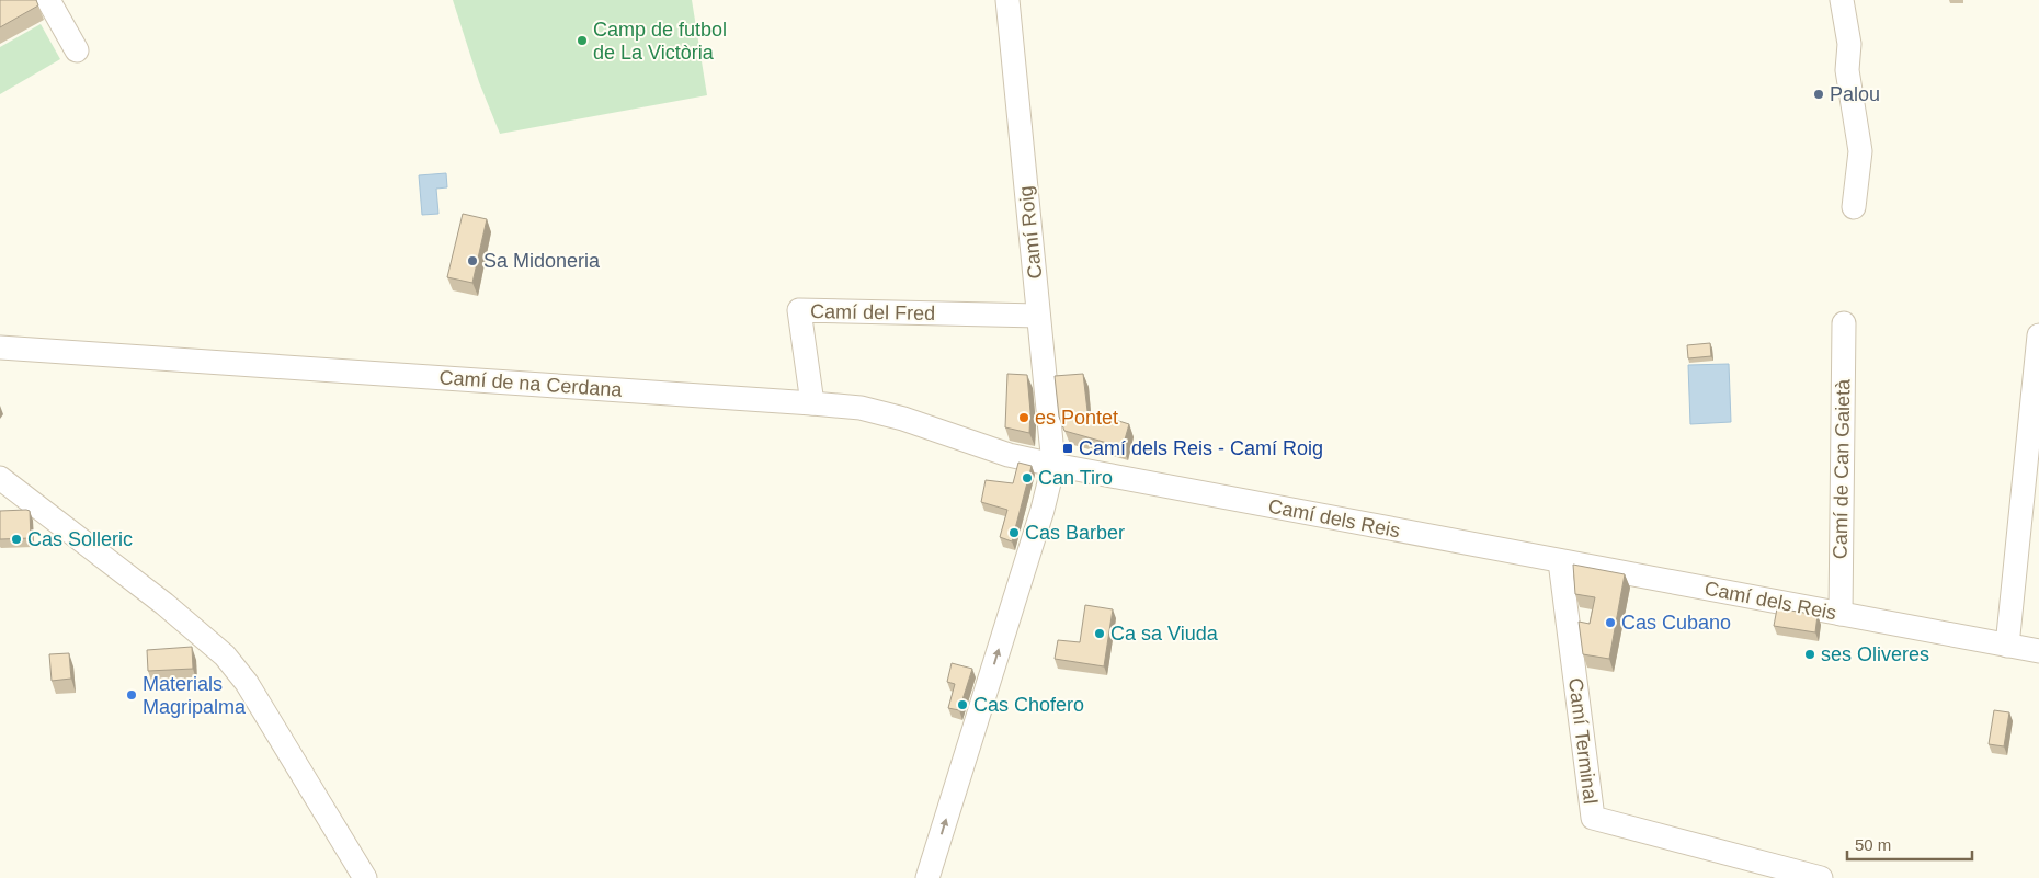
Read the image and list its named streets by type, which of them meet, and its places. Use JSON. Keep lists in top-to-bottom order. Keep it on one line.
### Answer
{"streets":{"street":["Camí Roig","Camí del Fred","Camí de na Cerdana","Camí de Can Gaietà","Camí dels Reis","Camí Terminal"]},"crossings":[["Camí Roig","Camí del Fred"],["Camí Roig","Camí de na Cerdana"],["Camí Roig","Camí dels Reis"],["Camí del Fred","Camí de na Cerdana"],["Camí de na Cerdana","Camí dels Reis"],["Camí de Can Gaietà","Camí dels Reis"],["Camí dels Reis","Camí Terminal"]],"places":{"other":["Camp de futbol de La Victòria","Palou","Sa Midoneria","es Pontet","Can Tiro","Cas Barber","Cas Solleric","Cas Cubano","Ca sa Viuda","ses Oliveres","Materials Magripalma","Cas Chofero"],"transit":["Camí dels Reis - Camí Roig"]},"scale_bar":"50 m"}
